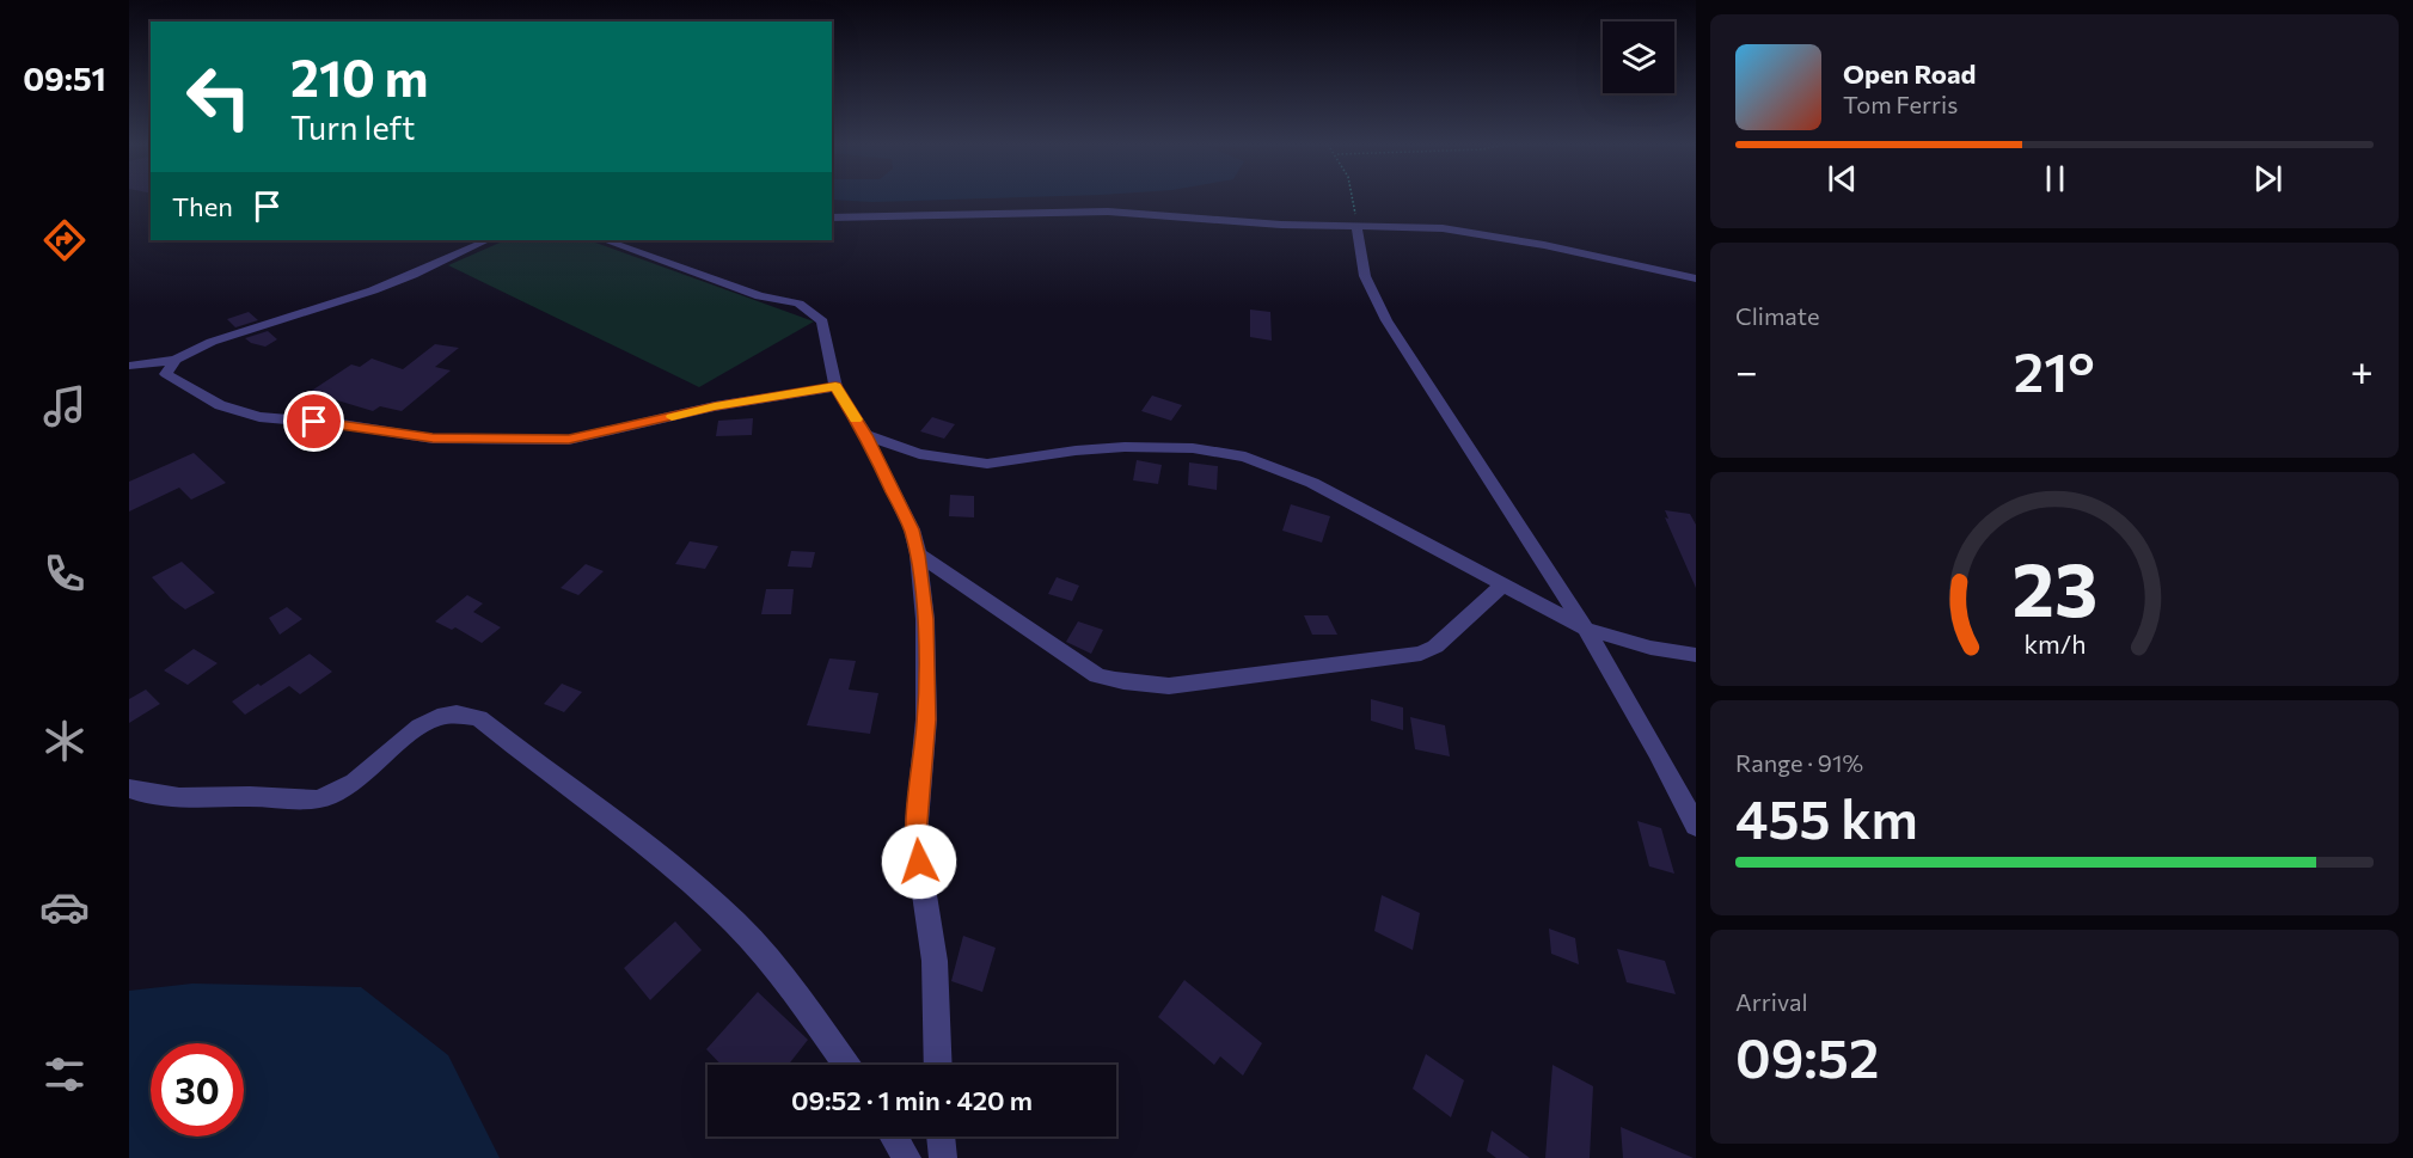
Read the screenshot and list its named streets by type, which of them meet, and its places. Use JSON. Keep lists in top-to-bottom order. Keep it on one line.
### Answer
{"page":{"tabs":"09:51","turn":["210 m","Turn left"],"song":["Open Road","Tom Ferris"],"then":"Then","tile":["Climate",["Range · 91%","455 km"],["Arrival","09:52"]],"heat":["−","21°","+"],"limit":"30","trip":"09:52 · 1 min · 420 m","gauge":["23","km/h"]}}
